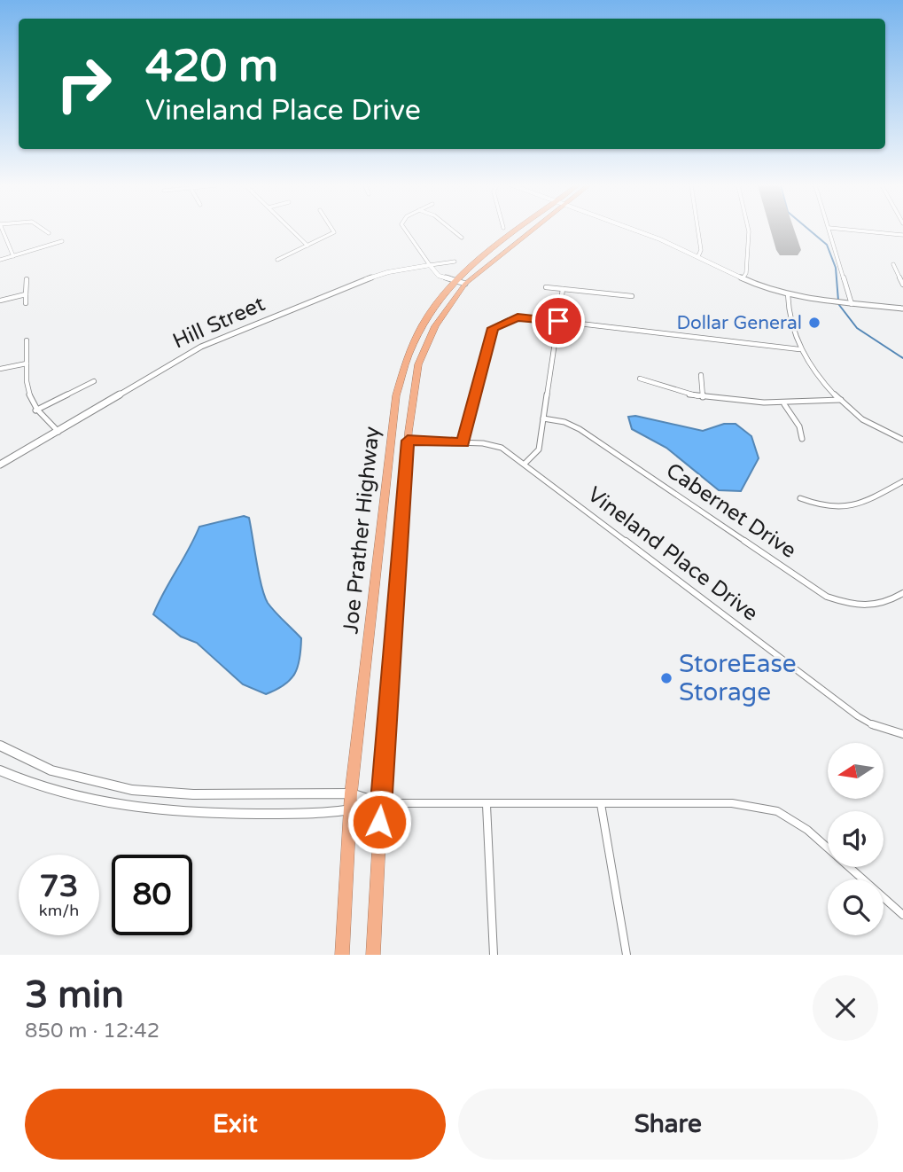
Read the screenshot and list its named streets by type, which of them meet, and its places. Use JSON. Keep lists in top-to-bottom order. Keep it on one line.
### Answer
{"streets":{"highway":["Joe Prather Highway"],"main road":["Hill Street"],"street":["Cabernet Drive","Vineland Place Drive"]},"crossings":[["Joe Prather Highway","Vineland Place Drive"]],"places":["Dollar General","StoreEase Storage"],"north":"left","page":{"turn":["420 m","Vineland Place Drive"],"speed":"73 km/h","limit":"80","heading":["3 min","850 m · 12:42"],"buttons":["Exit","Share"]}}
